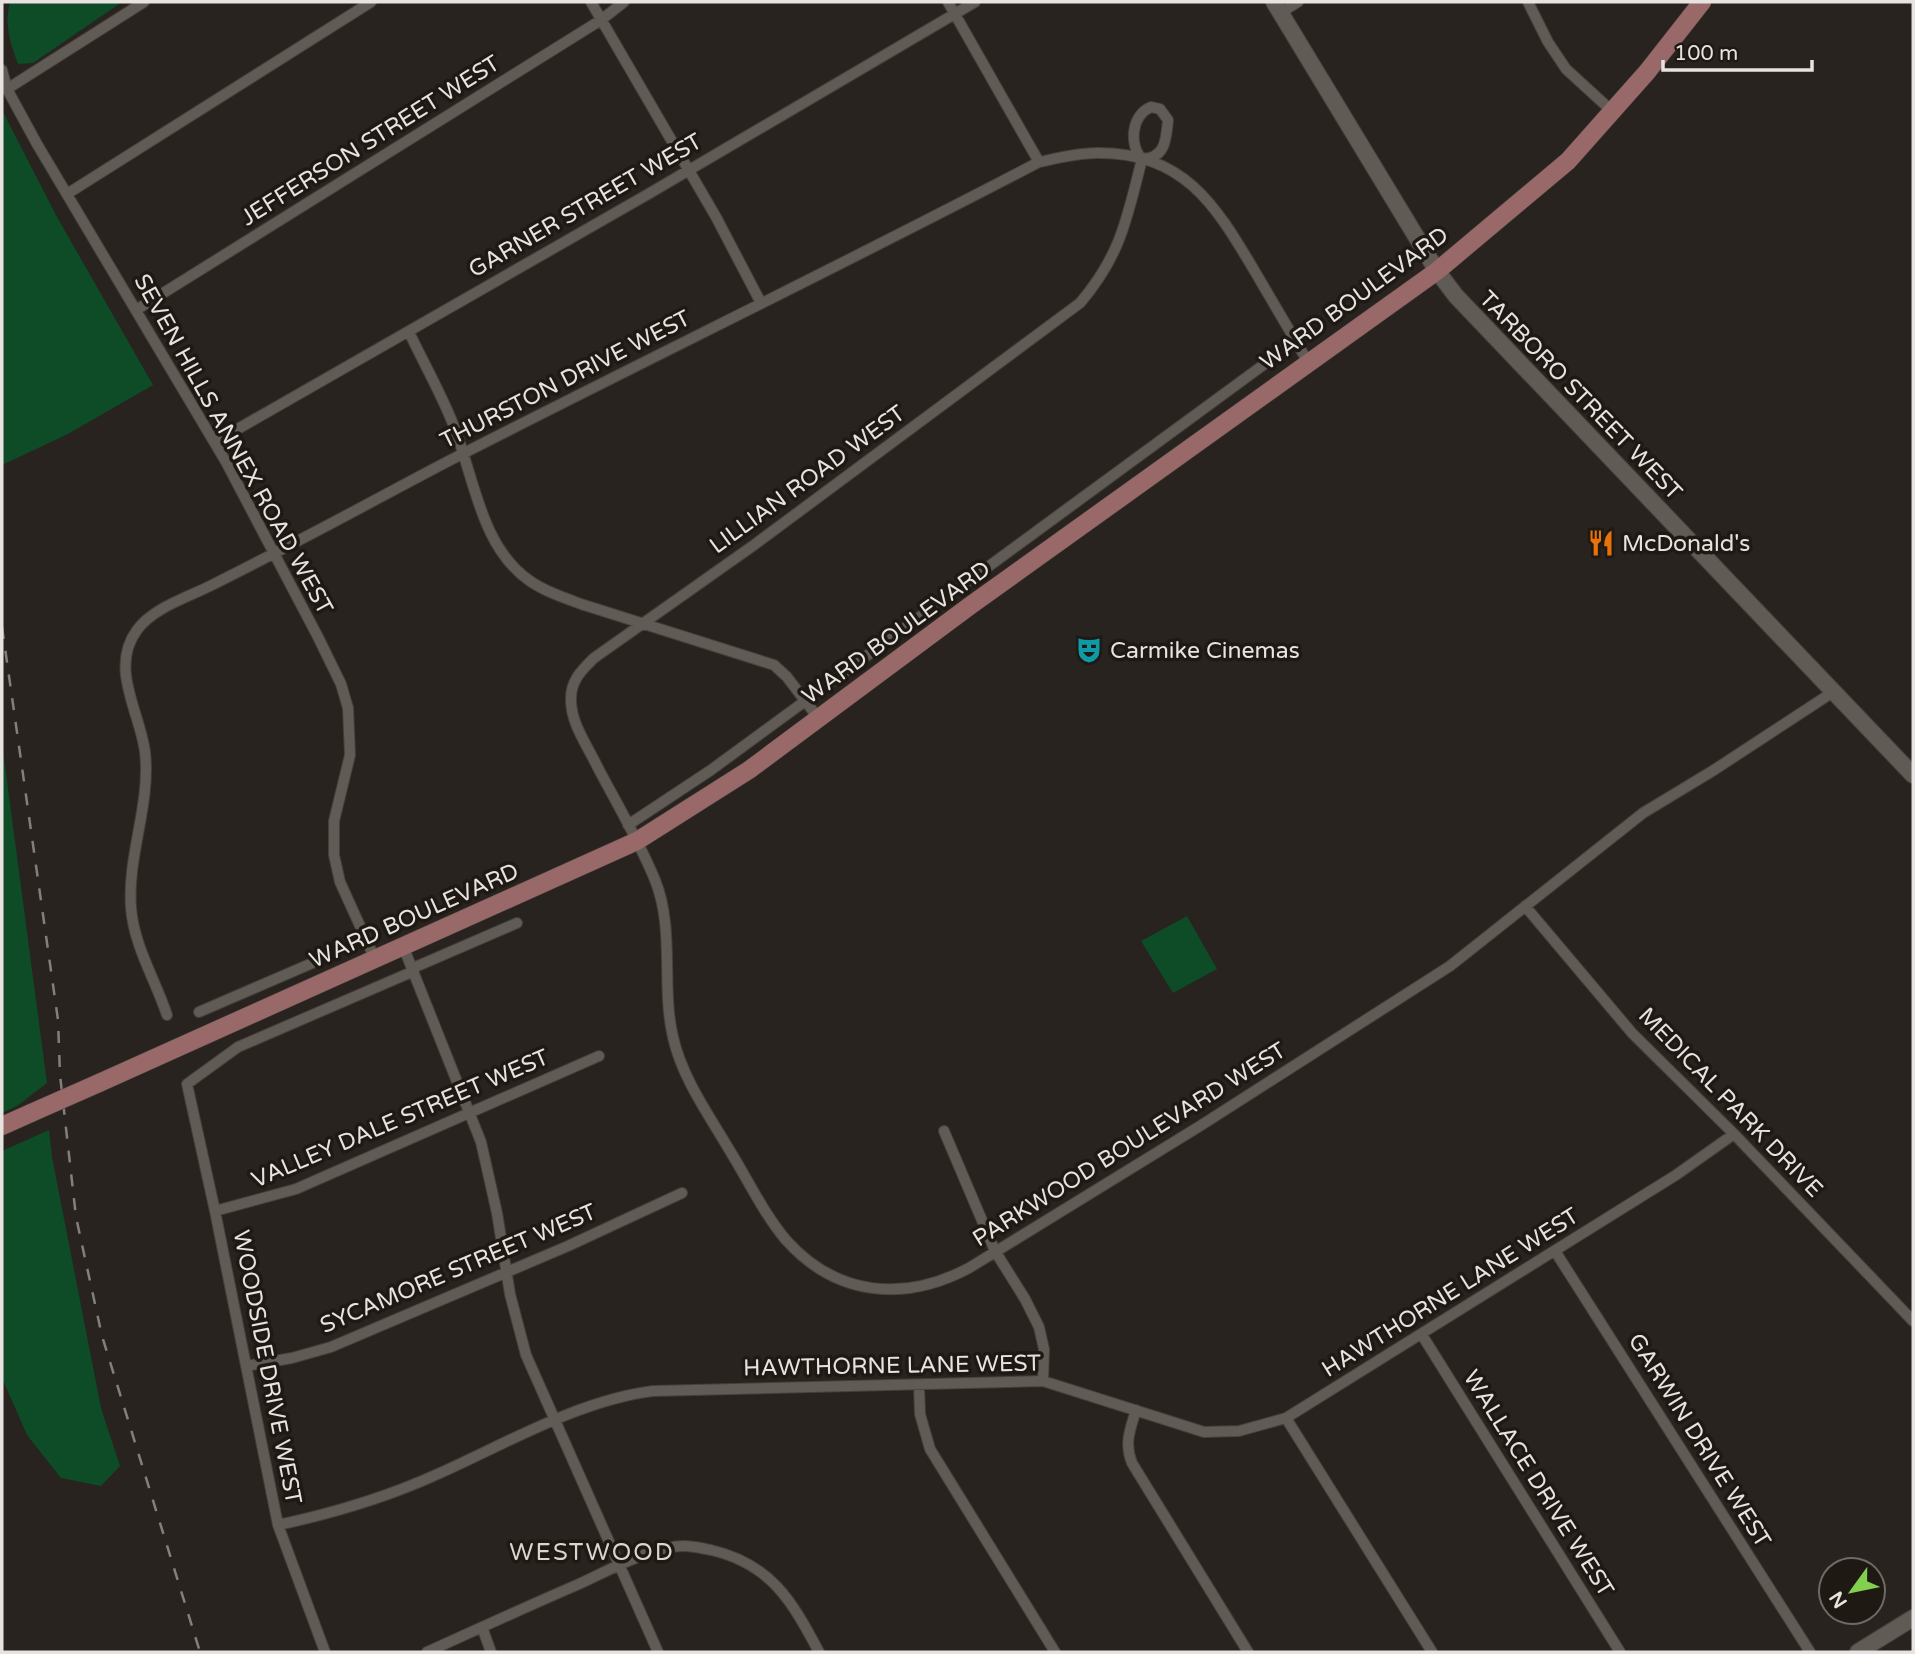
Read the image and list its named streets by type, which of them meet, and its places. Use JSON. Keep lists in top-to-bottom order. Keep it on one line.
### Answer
{"streets":{"main road":["WARD BOULEVARD","TARBORO STREET WEST"],"street":["JEFFERSON STREET WEST","GARNER STREET WEST","THURSTON DRIVE WEST","SEVEN HILLS ANNEX ROAD WEST","LILLIAN ROAD WEST","MEDICAL PARK DRIVE","VALLEY DALE STREET WEST","PARKWOOD BOULEVARD WEST","SYCAMORE STREET WEST","HAWTHORNE LANE WEST","WOODSIDE DRIVE WEST","GARWIN DRIVE WEST","WALLACE DRIVE WEST"]},"crossings":[["JEFFERSON STREET WEST","SEVEN HILLS ANNEX ROAD WEST"],["GARNER STREET WEST","SEVEN HILLS ANNEX ROAD WEST"],["WARD BOULEVARD","THURSTON DRIVE WEST"],["WARD BOULEVARD","TARBORO STREET WEST"],["WARD BOULEVARD","SEVEN HILLS ANNEX ROAD WEST"],["WARD BOULEVARD","LILLIAN ROAD WEST"],["WARD BOULEVARD","PARKWOOD BOULEVARD WEST"],["THURSTON DRIVE WEST","SEVEN HILLS ANNEX ROAD WEST"],["THURSTON DRIVE WEST","LILLIAN ROAD WEST"],["TARBORO STREET WEST","PARKWOOD BOULEVARD WEST"],["LILLIAN ROAD WEST","PARKWOOD BOULEVARD WEST"],["MEDICAL PARK DRIVE","PARKWOOD BOULEVARD WEST"],["MEDICAL PARK DRIVE","HAWTHORNE LANE WEST"],["VALLEY DALE STREET WEST","WOODSIDE DRIVE WEST"],["SYCAMORE STREET WEST","WOODSIDE DRIVE WEST"],["HAWTHORNE LANE WEST","WOODSIDE DRIVE WEST"],["HAWTHORNE LANE WEST","GARWIN DRIVE WEST"],["HAWTHORNE LANE WEST","WALLACE DRIVE WEST"]],"districts":["WESTWOOD"],"places":{"restaurant":["McDonald's"],"theatre":["Carmike Cinemas"]},"scale_bar":"100 m","north":"bottom left"}
